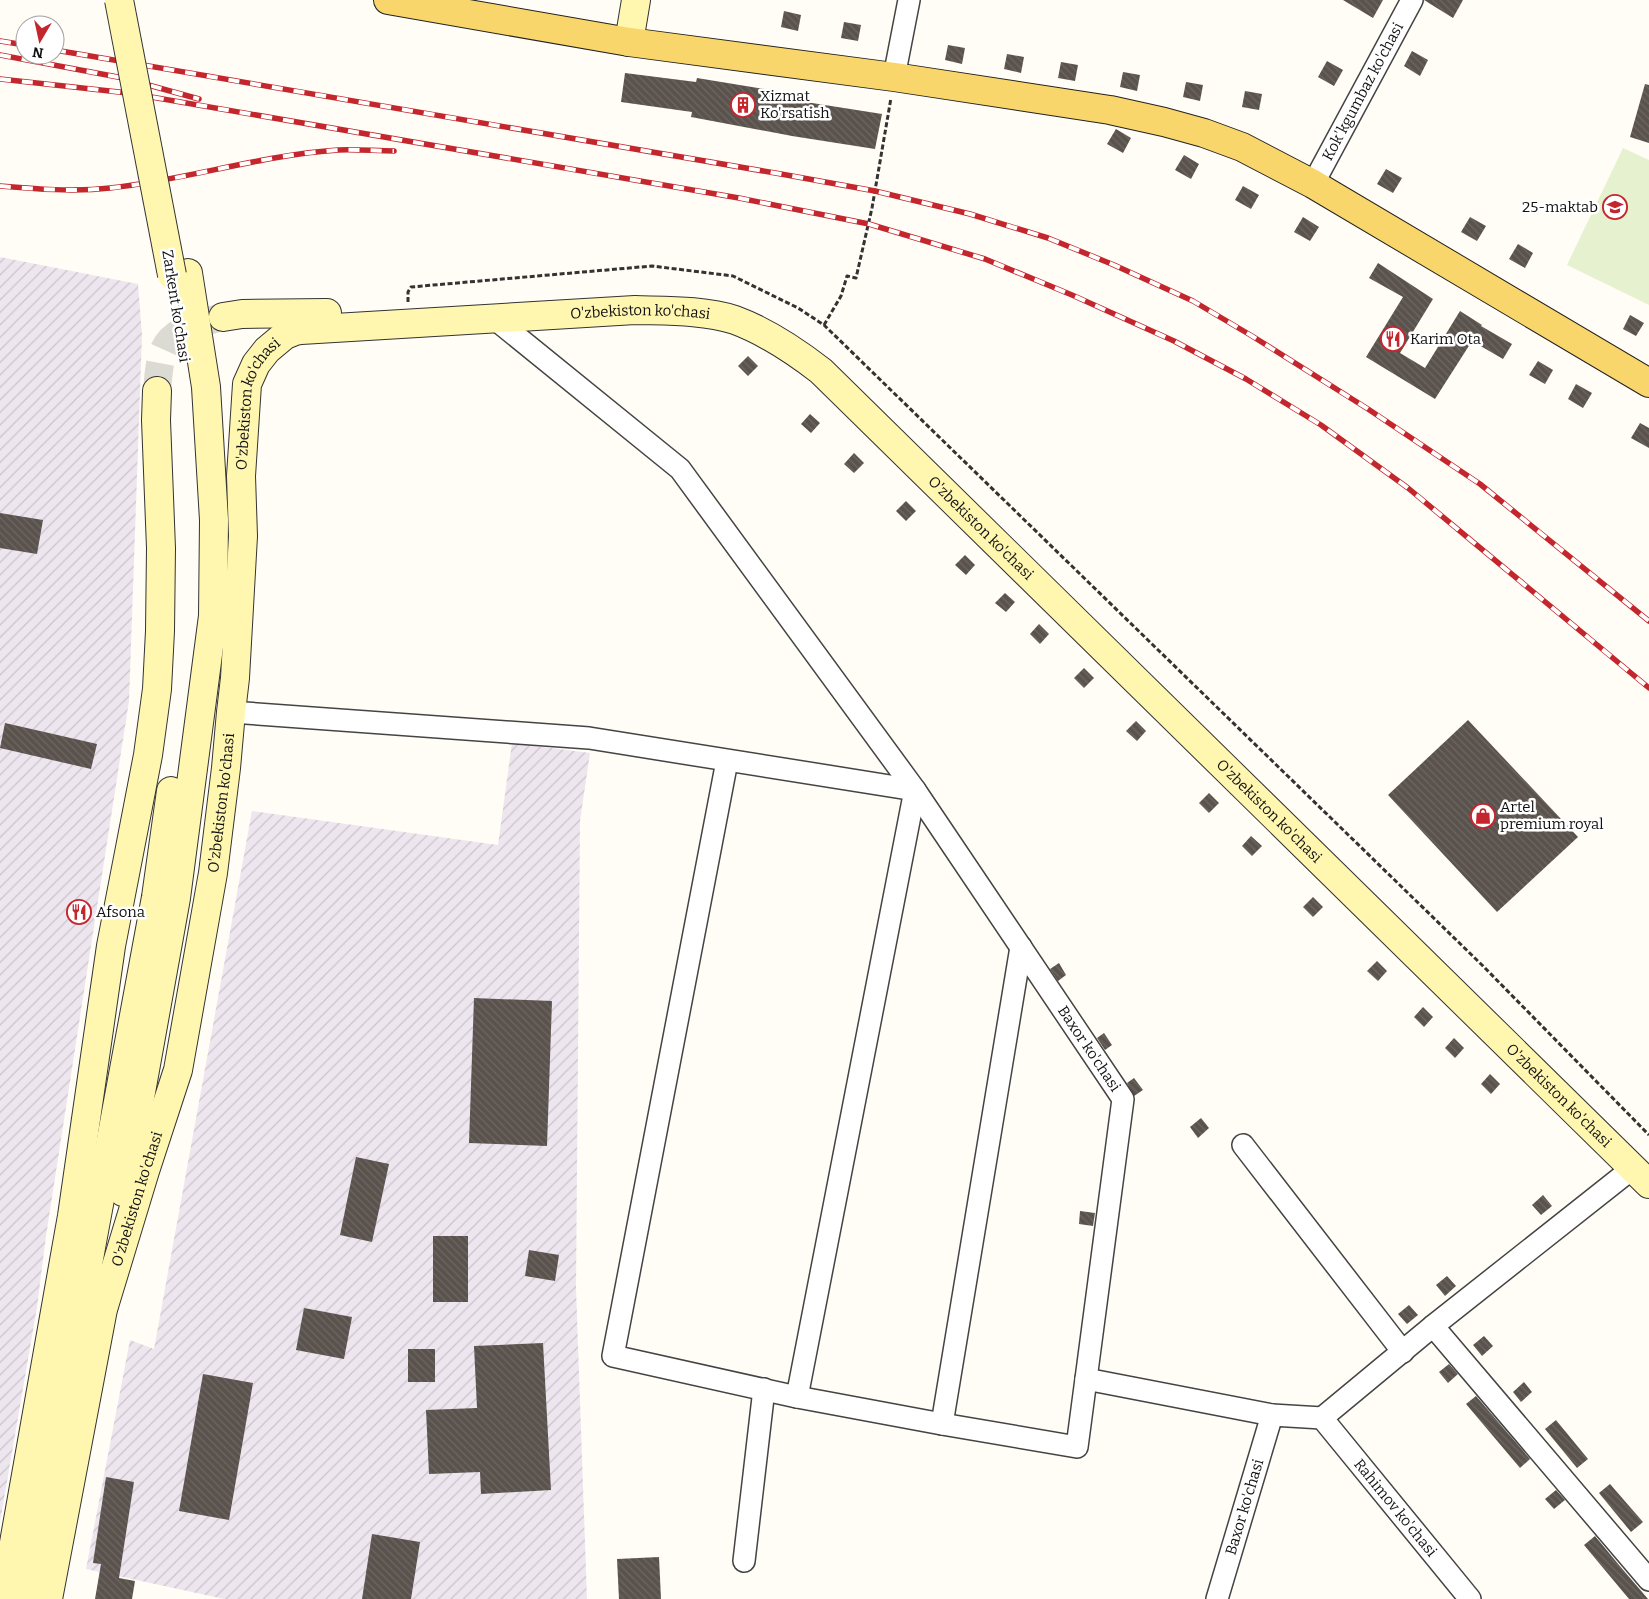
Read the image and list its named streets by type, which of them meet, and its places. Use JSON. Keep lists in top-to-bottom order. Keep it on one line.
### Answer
{"streets":{"main road":["Zarkent ko'chasi","O'zbekiston ko'chasi"],"street":["Kok'kgumbaz ko'chasi","Baxor ko'chasi","Rahimov ko'chasi"]},"crossings":[["Zarkent ko'chasi","O'zbekiston ko'chasi"],["O'zbekiston ko'chasi","Baxor ko'chasi"]],"places":{"building":["Xizmat Ko'rsatish"],"school or university":["25-maktab"],"restaurant":["Karim Ota","Afsona"],"shop":["Artel premium royal"]},"north":"bottom"}
